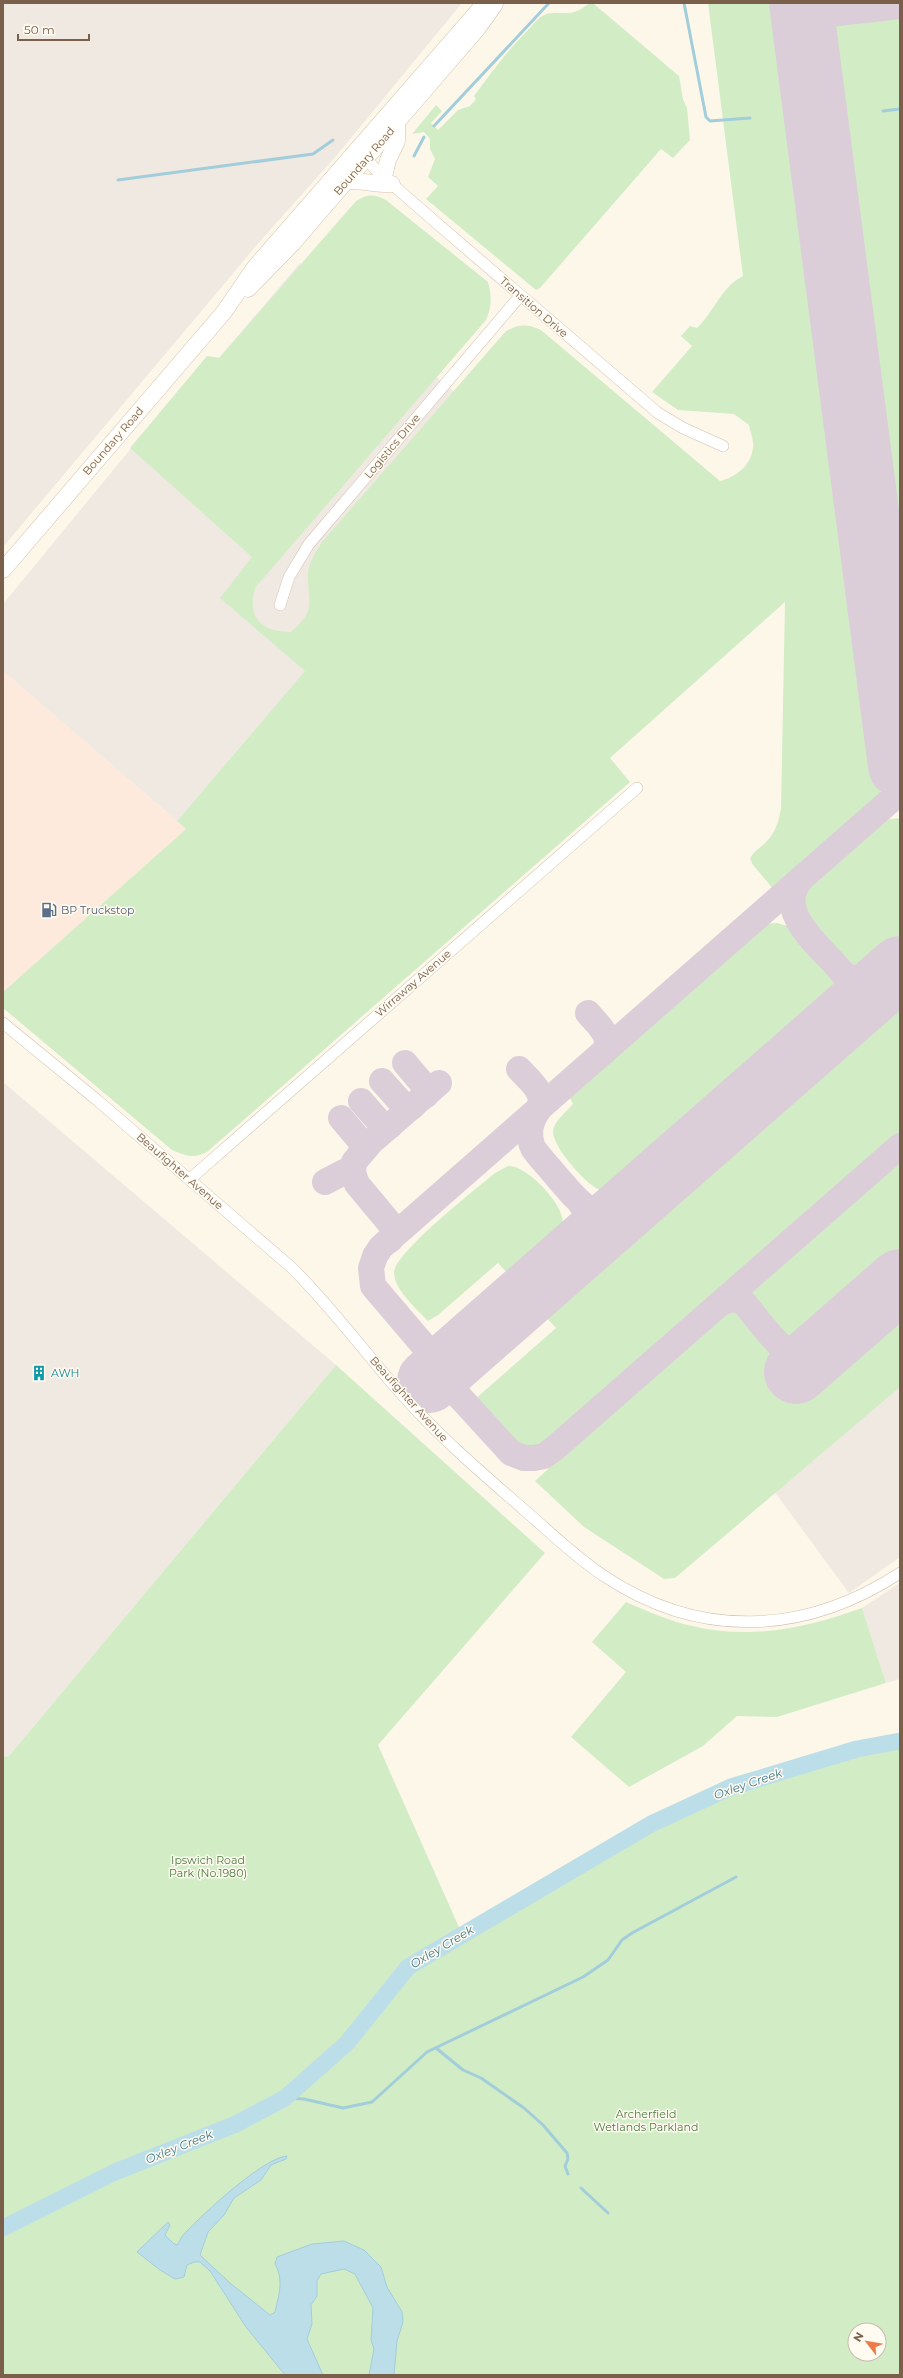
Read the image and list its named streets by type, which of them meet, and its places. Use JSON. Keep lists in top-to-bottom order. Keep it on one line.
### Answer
{"streets":{"main road":["Boundary Road"],"street":["Transition Drive","Logistics Drive","Wirraway Avenue","Beaufighter Avenue"]},"crossings":[["Boundary Road","Transition Drive"],["Transition Drive","Logistics Drive"],["Wirraway Avenue","Beaufighter Avenue"]],"water":["Oxley Creek"],"parks":["Ipswich Road Park (No.1980)","Archerfield Wetlands Parkland"],"places":{"fuel station":["BP Truckstop"],"building":["AWH"]},"scale_bar":"50 m","north":"top left"}
